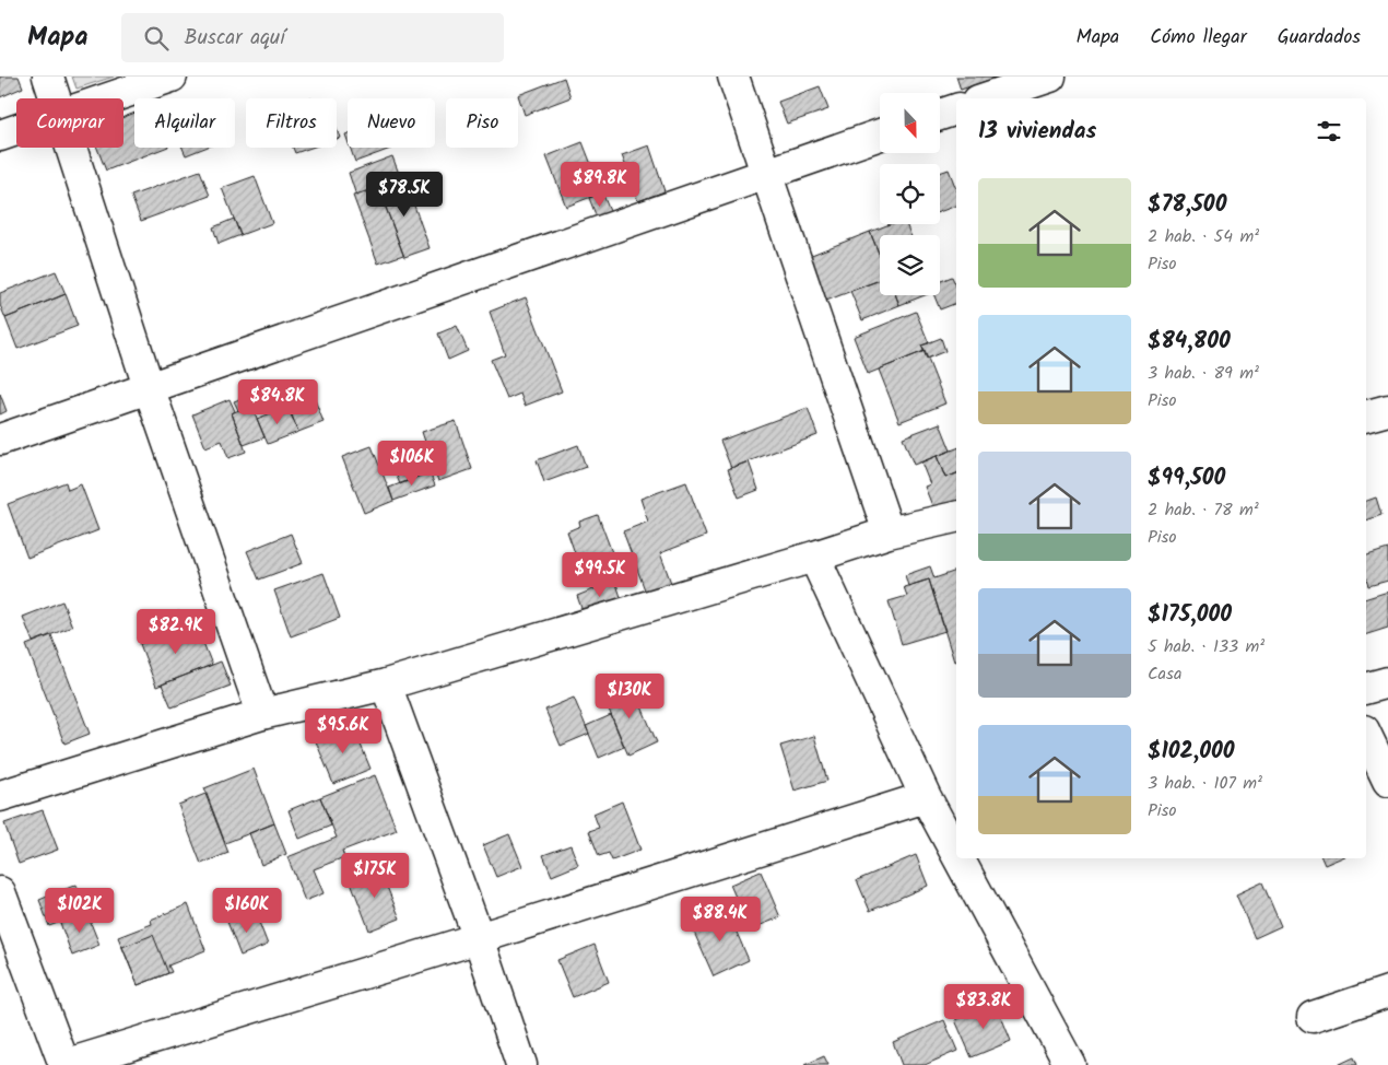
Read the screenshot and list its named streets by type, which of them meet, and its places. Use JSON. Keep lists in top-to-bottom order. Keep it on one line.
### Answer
{"north":"bottom","page":{"header":"Mapa","search":"Buscar aquí","nav":["Mapa","Cómo llegar","Guardados"],"chip":["Comprar","Alquilar","Filtros","Nuevo","Piso"],"heading":"13 viviendas","price":["$89.8K","$78.5K","$84.8K","$106K","$99.5K","$82.9K","$130K","$95.6K","$175K","$102K","$160K","$88.4K","$83.8K"],"list":[{"name":"$78,500","note":"2 hab. · 54 m² · Piso"},{"name":"$84,800","note":"3 hab. · 89 m² · Piso"},{"name":"$99,500","note":"2 hab. · 78 m² · Piso"},{"name":"$175,000","note":"5 hab. · 133 m² · Casa"},{"name":"$102,000","note":"3 hab. · 107 m² · Piso"}]}}
